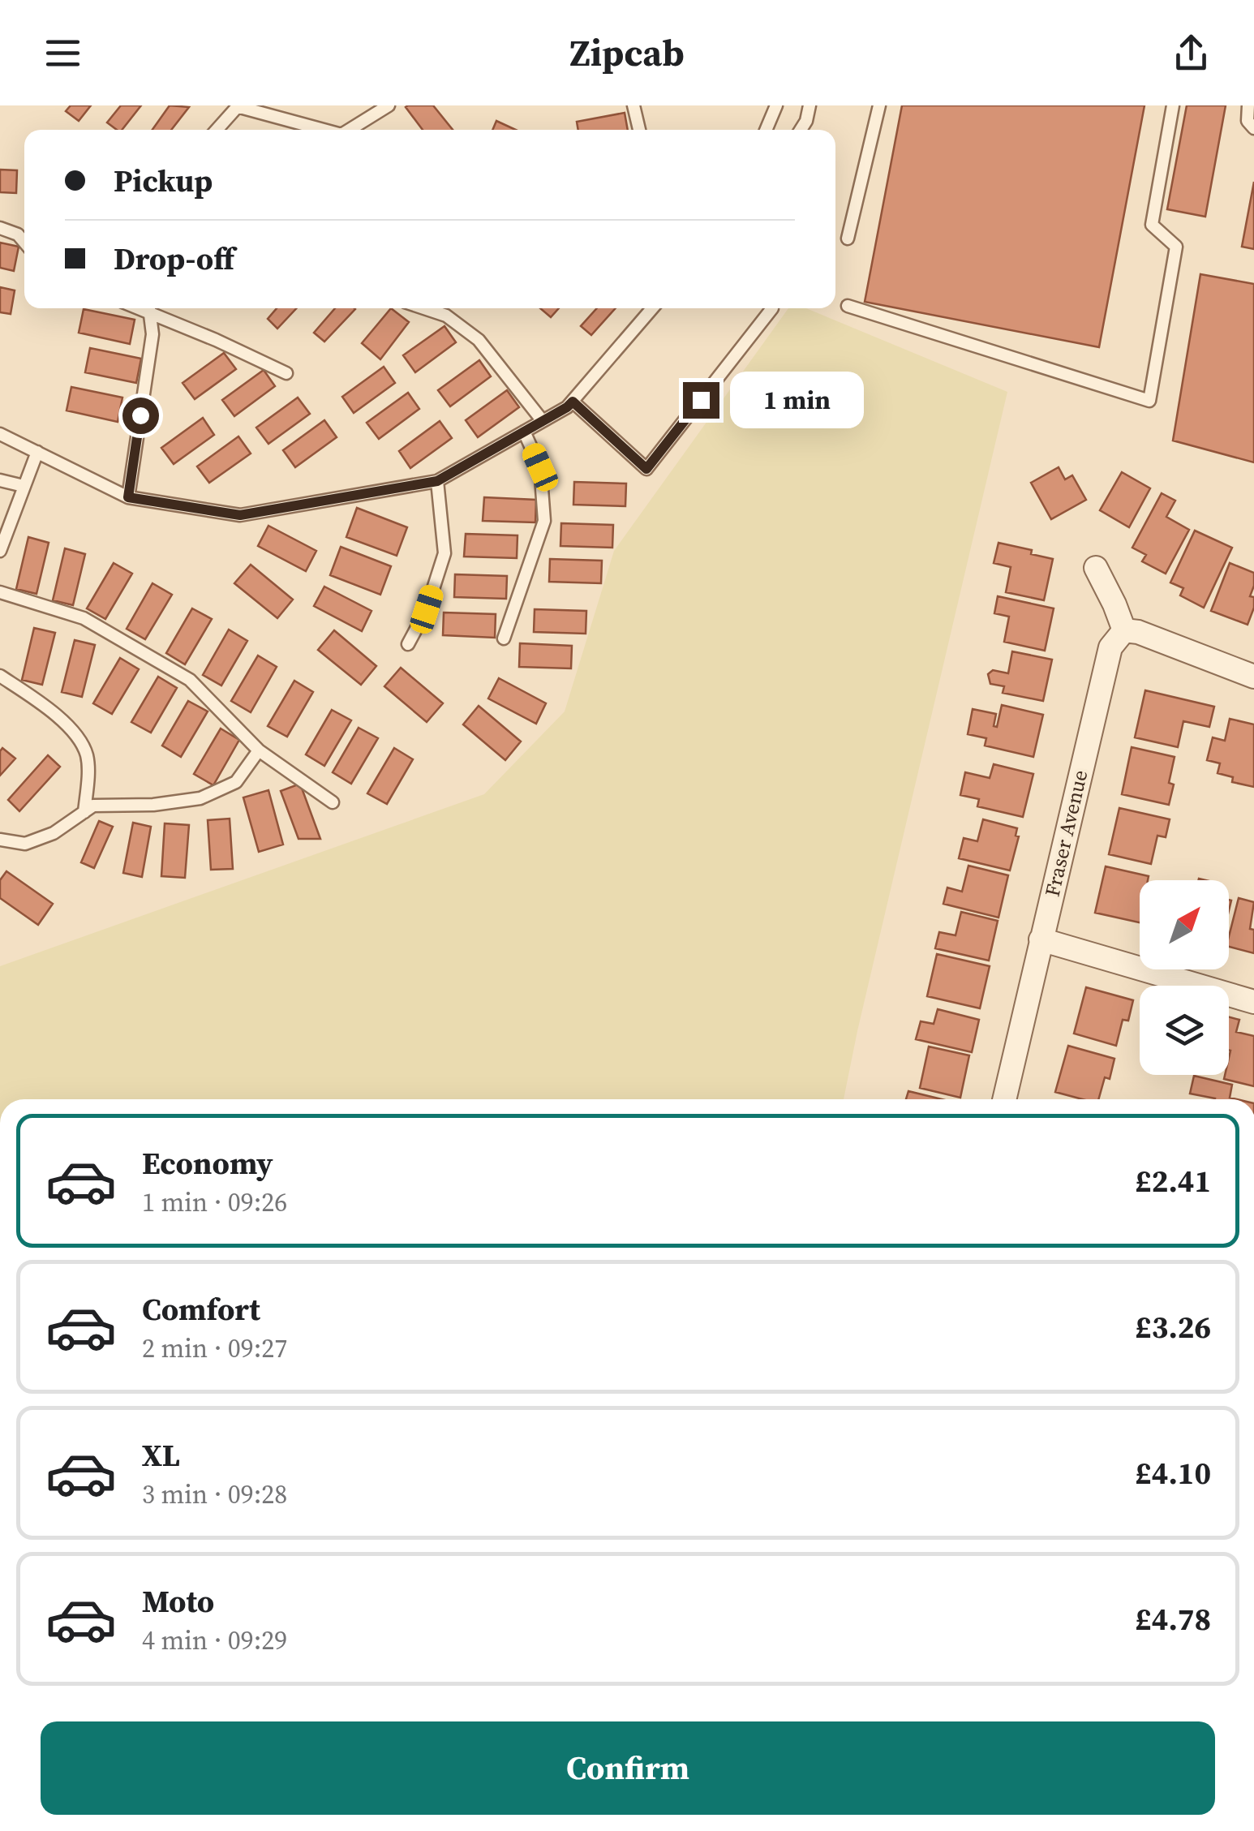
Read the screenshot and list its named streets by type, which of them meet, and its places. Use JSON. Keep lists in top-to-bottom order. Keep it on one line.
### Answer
{"streets":{"street":["Fraser Avenue"]},"north":"top right","page":{"header":"Zipcab","banner":["Pickup","Drop-off"],"bubble":"1 min","list":[{"name":"Economy","note":"1 min · 09:26","value":"£2.41"},{"name":"Comfort","note":"2 min · 09:27","value":"£3.26"},{"name":"XL","note":"3 min · 09:28","value":"£4.10"},{"name":"Moto","note":"4 min · 09:29","value":"£4.78"}],"buttons":"Confirm"}}
